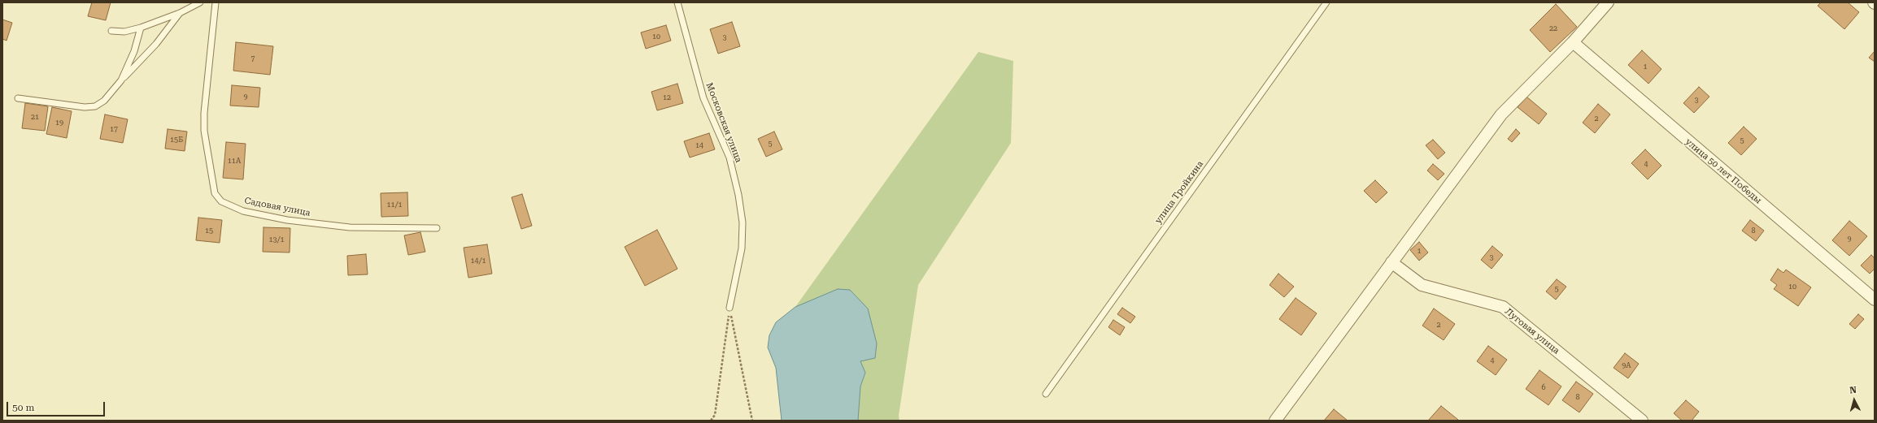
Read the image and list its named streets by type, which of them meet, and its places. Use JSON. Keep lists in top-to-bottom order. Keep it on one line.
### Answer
{"streets":{"street":["улица 50 лет Победы","Луговая улица"],"lane":["Московская улица","улица Тройкина","Садовая улица"]},"house_numbers":["22","10","3","7","1","9","12","3","21","2","19","17","15Б","5","5","14","11А","4","11/1","15","8","9","13/1","1","3","14/1","10","5","2","4","9А","6","8"],"scale_bar":"50 m","north":"top"}
